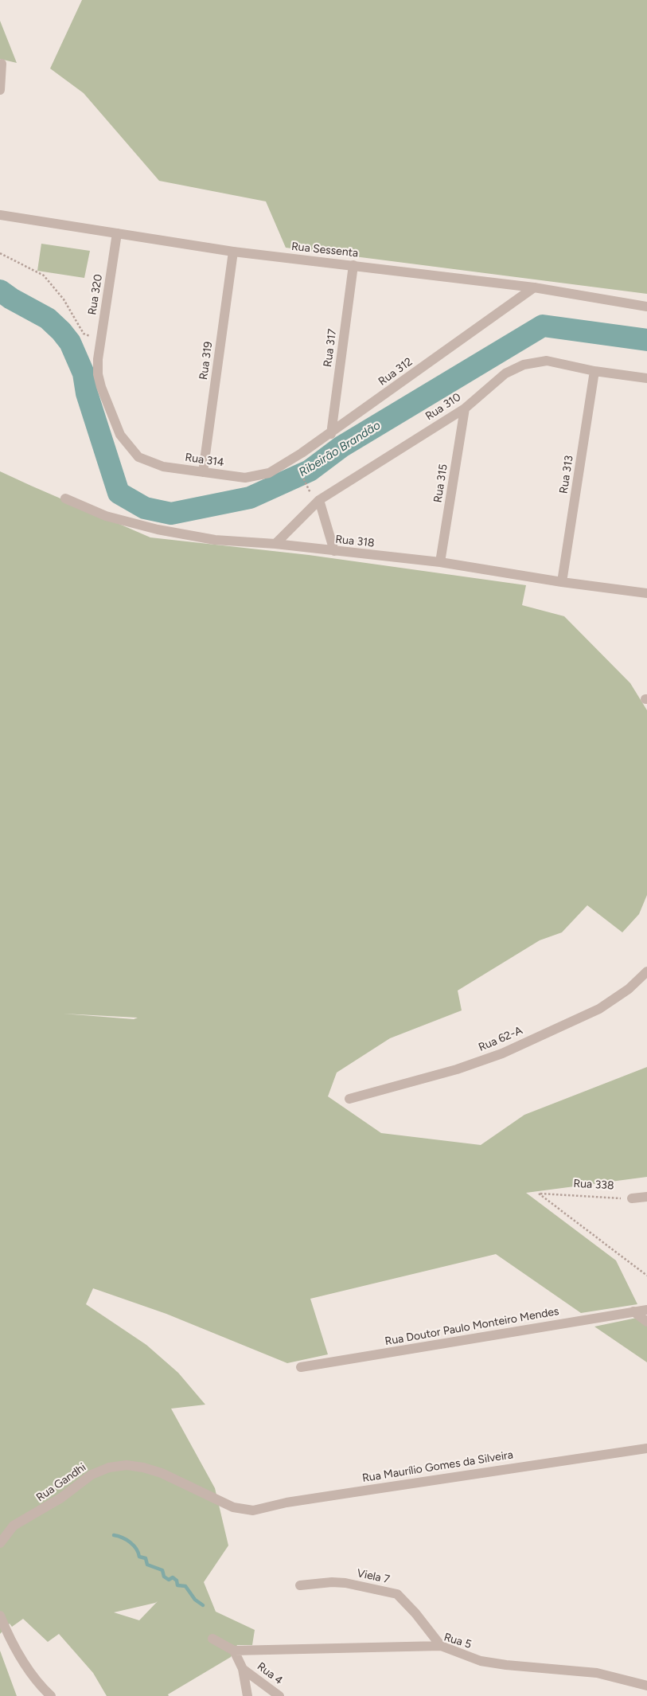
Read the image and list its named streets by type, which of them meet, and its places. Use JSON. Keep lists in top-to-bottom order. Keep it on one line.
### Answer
{"streets":{"street":["Rua Sessenta","Rua 320","Rua 317","Rua 319","Rua 312","Rua 310","Rua 314","Rua 313","Rua 315","Rua 318","Rua 62-A","Rua Doutor Paulo Monteiro Mendes","Rua Maurílio Gomes da Silveira","Rua Gandhi","Viela 7","Rua 5","Rua 4"],"path":["Rua 338"]},"crossings":[["Rua Sessenta","Rua 320"],["Rua Sessenta","Rua 317"],["Rua Sessenta","Rua 319"],["Rua Sessenta","Rua 312"],["Rua 320","Rua 314"],["Rua 317","Rua 312"],["Rua 319","Rua 314"],["Rua 312","Rua 314"],["Rua 310","Rua 313"],["Rua 310","Rua 315"],["Rua 310","Rua 318"],["Rua 313","Rua 318"],["Rua 315","Rua 318"],["Rua Maurílio Gomes da Silveira","Rua Gandhi"],["Viela 7","Rua 5"],["Rua 5","Rua 4"]],"water":["Ribeirão Brandão"]}
